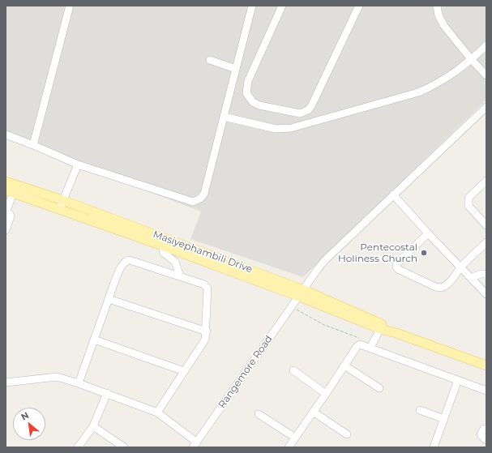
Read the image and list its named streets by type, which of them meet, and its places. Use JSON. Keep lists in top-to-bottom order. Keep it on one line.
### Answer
{"streets":{"main road":["Masiyephambili Drive"],"street":["Rangemore Road"]},"crossings":[["Masiyephambili Drive","Rangemore Road"]],"places":["Pentecostal Holiness Church"],"north":"top left"}
